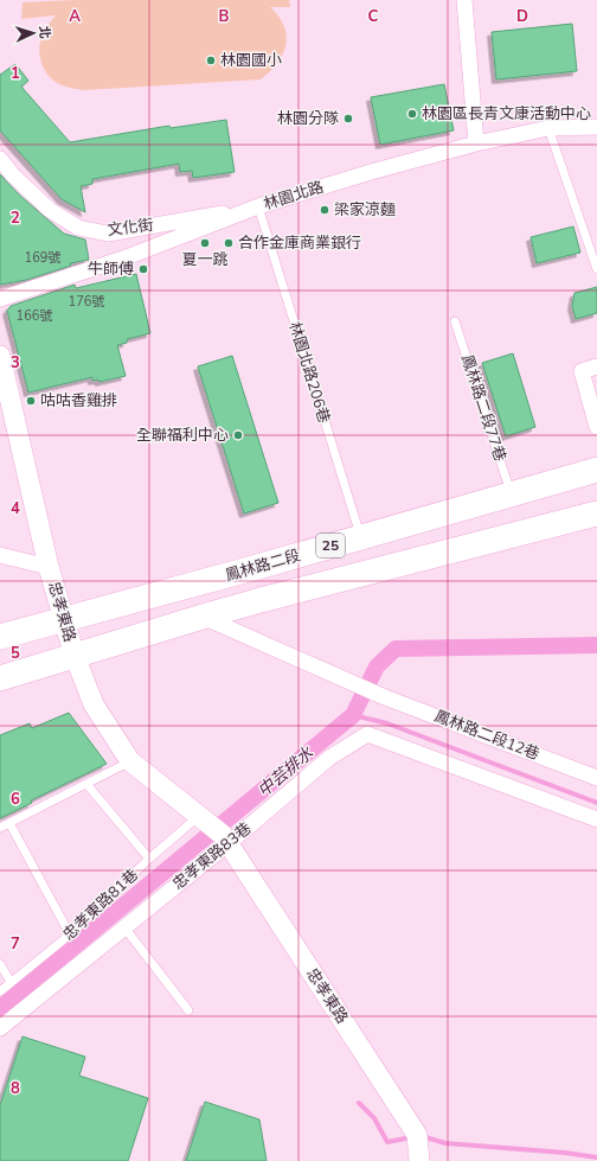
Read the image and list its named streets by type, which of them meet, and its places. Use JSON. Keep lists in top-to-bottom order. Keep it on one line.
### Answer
{"streets":{"main road":["25","鳳林路二段"],"street":["林園北路","文化街","忠孝東路","鳳林路二段12巷","忠孝東路83巷"],"lane":["林園北路206巷","鳳林路二段77巷","忠孝東路81巷"]},"crossings":[["林園北路","文化街"],["林園北路","林園北路206巷"],["文化街","林園北路206巷"],["林園北路206巷","鳳林路二段"],["鳳林路二段77巷","鳳林路二段"],["25","鳳林路二段"],["25","忠孝東路"],["鳳林路二段","忠孝東路"],["鳳林路二段","鳳林路二段12巷"],["忠孝東路","忠孝東路83巷"],["忠孝東路","忠孝東路81巷"],["忠孝東路83巷","忠孝東路81巷"]],"water":["中芸排水"],"places":["林園國小","林園區長青文康活動中心","林園分隊","梁家涼麵","夏一跳","合作金庫商業銀行","牛師傅","咕咕香雞排","全聯福利中心"],"house_numbers":["169號","176號","166號"],"north":"right","grid":{"columns":["A","B","C","D"],"rows":["1","2","3","4","5","6","7","8"]}}
